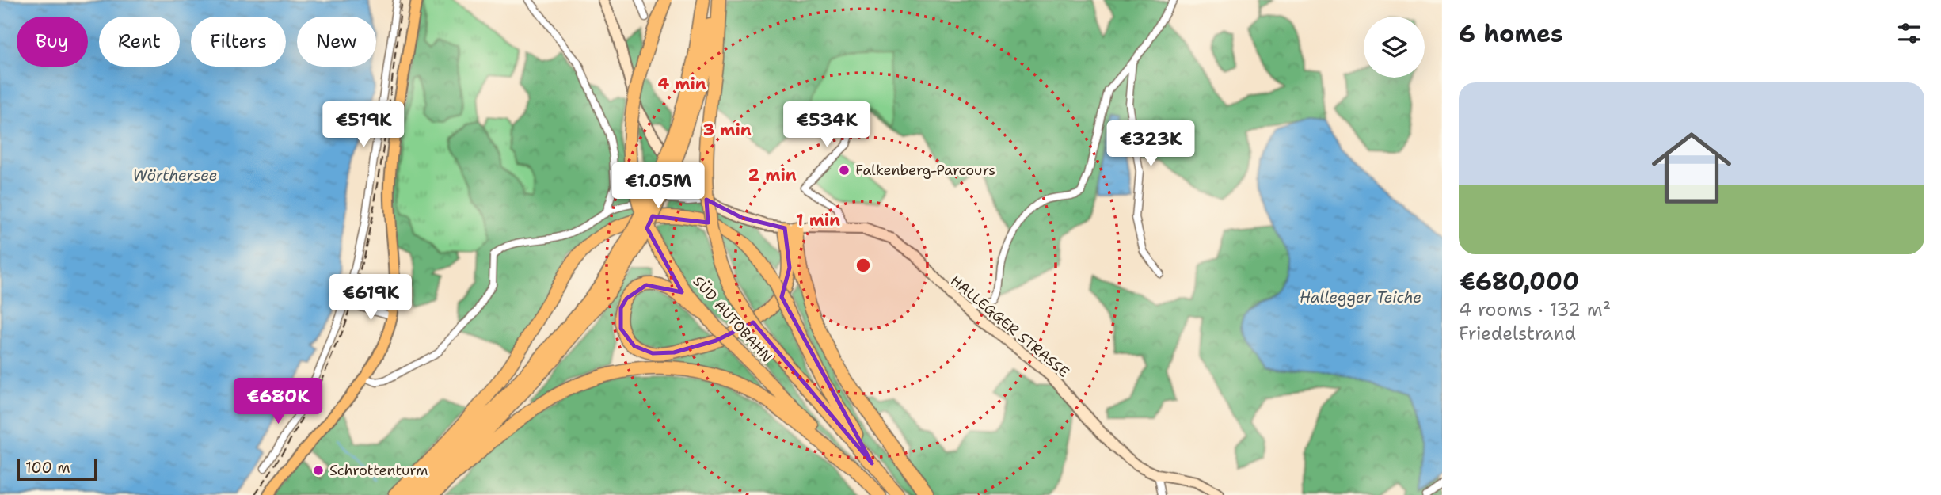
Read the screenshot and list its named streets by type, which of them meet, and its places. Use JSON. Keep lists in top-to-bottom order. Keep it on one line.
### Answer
{"streets":{"highway":["SÜD AUTOBAHN"],"main road":["HALLEGGER STRASSE"]},"water":["Wörthersee","Hallegger Teiche"],"places":["Falkenberg-Parcours","Schrottenturm"],"scale_bar":"100 m","page":{"heading":"6 homes","chip":["Buy","Rent","Filters","New"],"list":[{"name":"€680,000","note":"4 rooms · 132 m² · Friedelstrand"}],"price":["€519K","€534K","€323K","€1.05M","€619K","€680K"],"scale":"100 m"},"rings":["4 min","3 min","2 min","1 min"]}
